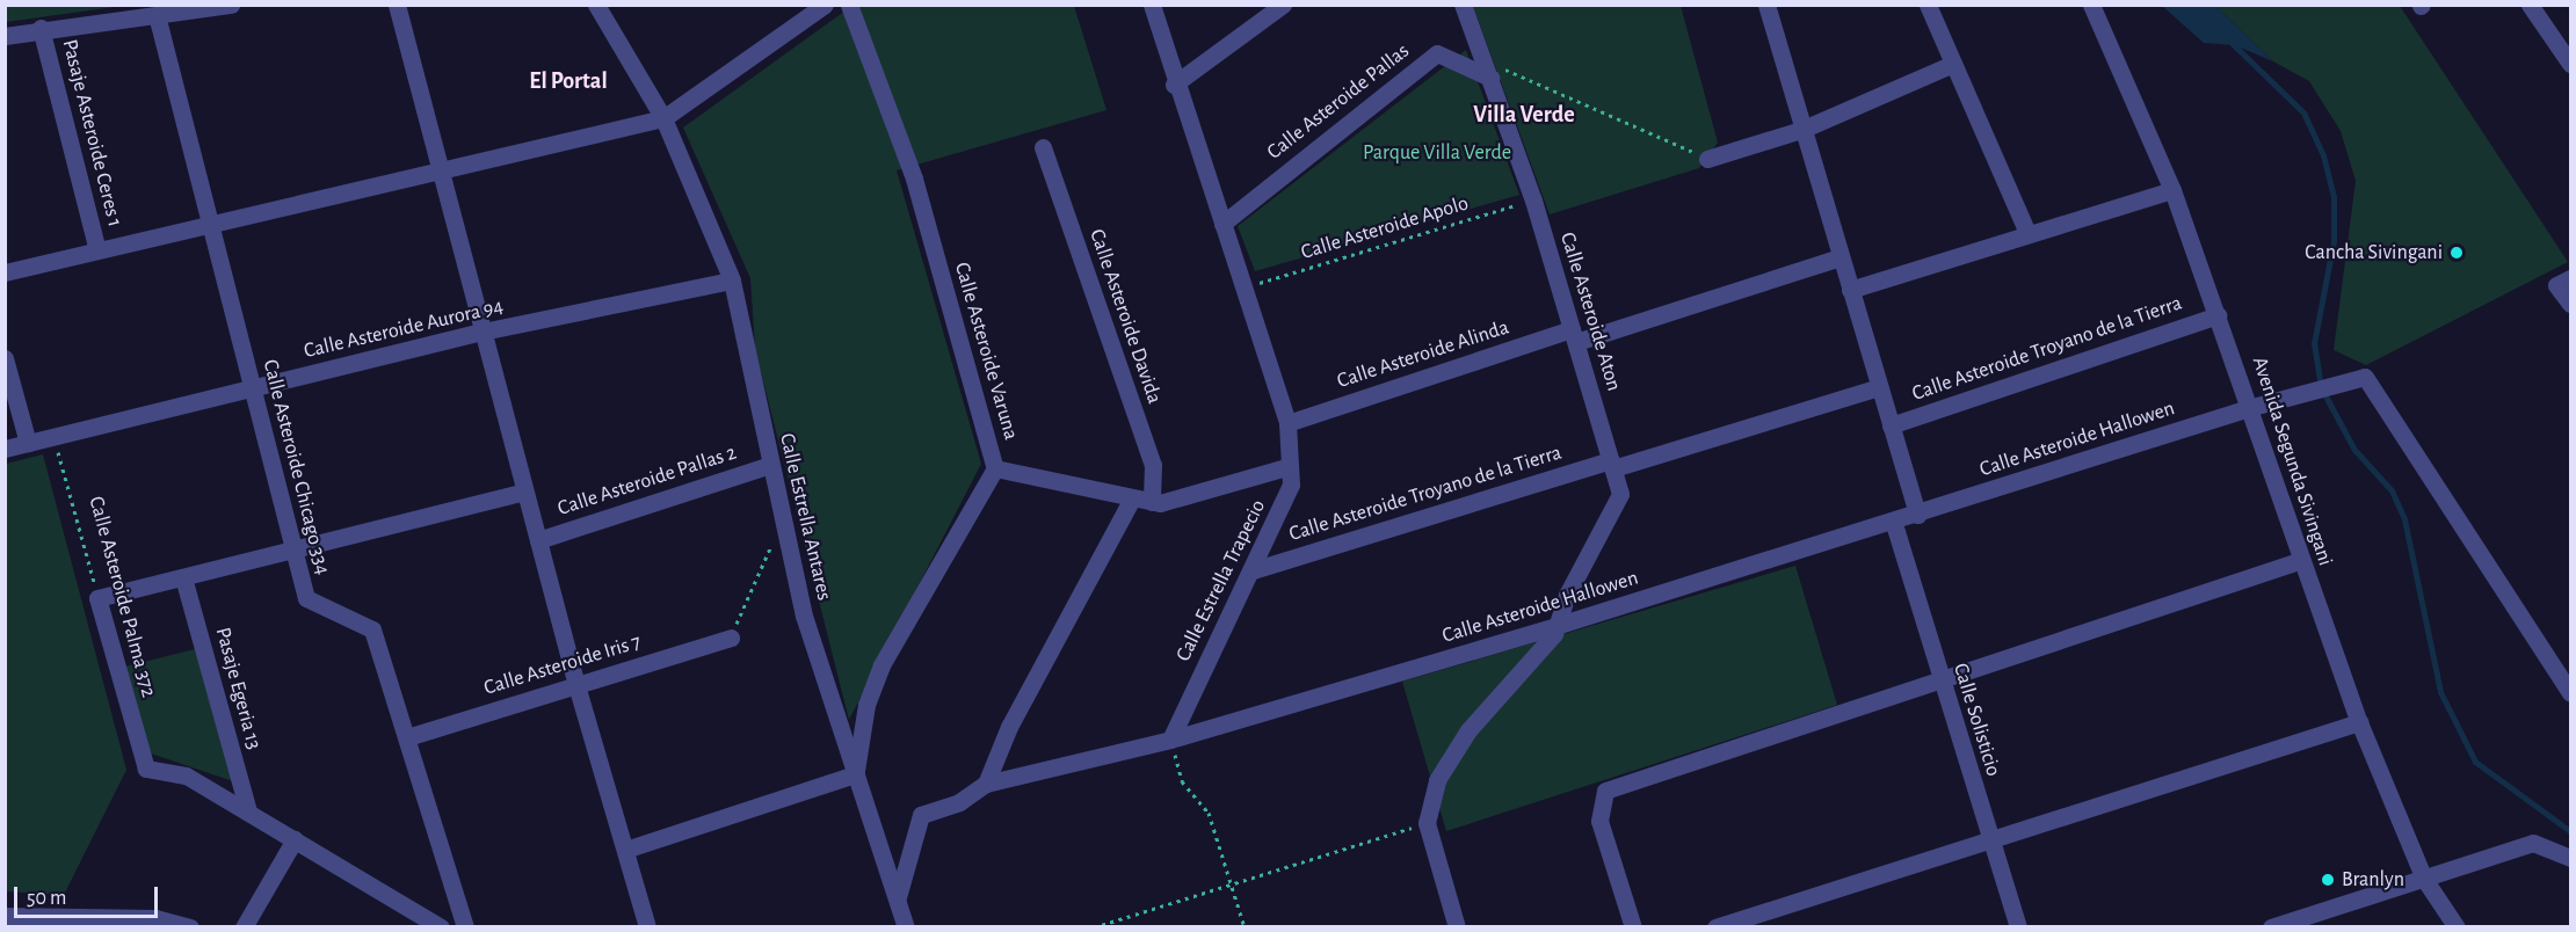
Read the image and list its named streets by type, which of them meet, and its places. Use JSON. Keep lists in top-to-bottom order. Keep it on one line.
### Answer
{"streets":{"street":["Calle Asteroide Pallas","Pasaje Asteroide Ceres 1","Calle Asteroide Aton","Calle Asteroide Davida","Calle Asteroide Aurora 94","Calle Asteroide Troyano de la Tierra","Calle Asteroide Varuna","Calle Asteroide Alinda","Calle Asteroide Hallowen","Avenida Segunda Sivingani","Calle Asteroide Chicago 334","Calle Asteroide Pallas 2","Calle Estrella Antares","Calle Estrella Trapecio","Calle Asteroide Palma 372","Calle Asteroide Iris 7","Pasaje Egeria 13","Calle Solisticio"],"path":["Calle Asteroide Apolo"]},"crossings":[["Calle Asteroide Pallas","Calle Asteroide Aton"],["Calle Asteroide Pallas","Calle Estrella Trapecio"],["Calle Asteroide Apolo","Calle Asteroide Aton"],["Calle Asteroide Apolo","Calle Estrella Trapecio"],["Calle Asteroide Aton","Calle Asteroide Troyano de la Tierra"],["Calle Asteroide Aton","Calle Asteroide Alinda"],["Calle Asteroide Aton","Calle Asteroide Hallowen"],["Calle Asteroide Aurora 94","Calle Asteroide Chicago 334"],["Calle Asteroide Aurora 94","Calle Estrella Antares"],["Calle Asteroide Aurora 94","Calle Asteroide Palma 372"],["Calle Asteroide Troyano de la Tierra","Avenida Segunda Sivingani"],["Calle Asteroide Troyano de la Tierra","Calle Estrella Trapecio"],["Calle Asteroide Varuna","Calle Estrella Antares"],["Calle Asteroide Alinda","Calle Estrella Trapecio"],["Calle Asteroide Hallowen","Avenida Segunda Sivingani"],["Calle Asteroide Hallowen","Calle Estrella Antares"],["Calle Asteroide Hallowen","Calle Estrella Trapecio"],["Calle Asteroide Hallowen","Calle Solisticio"],["Calle Asteroide Chicago 334","Calle Asteroide Iris 7"],["Calle Asteroide Pallas 2","Calle Estrella Antares"],["Calle Asteroide Palma 372","Pasaje Egeria 13"]],"districts":["El Portal","Villa Verde"],"parks":["Parque Villa Verde"],"places":["Cancha Sivingani","Branlyn"],"scale_bar":"50 m"}
